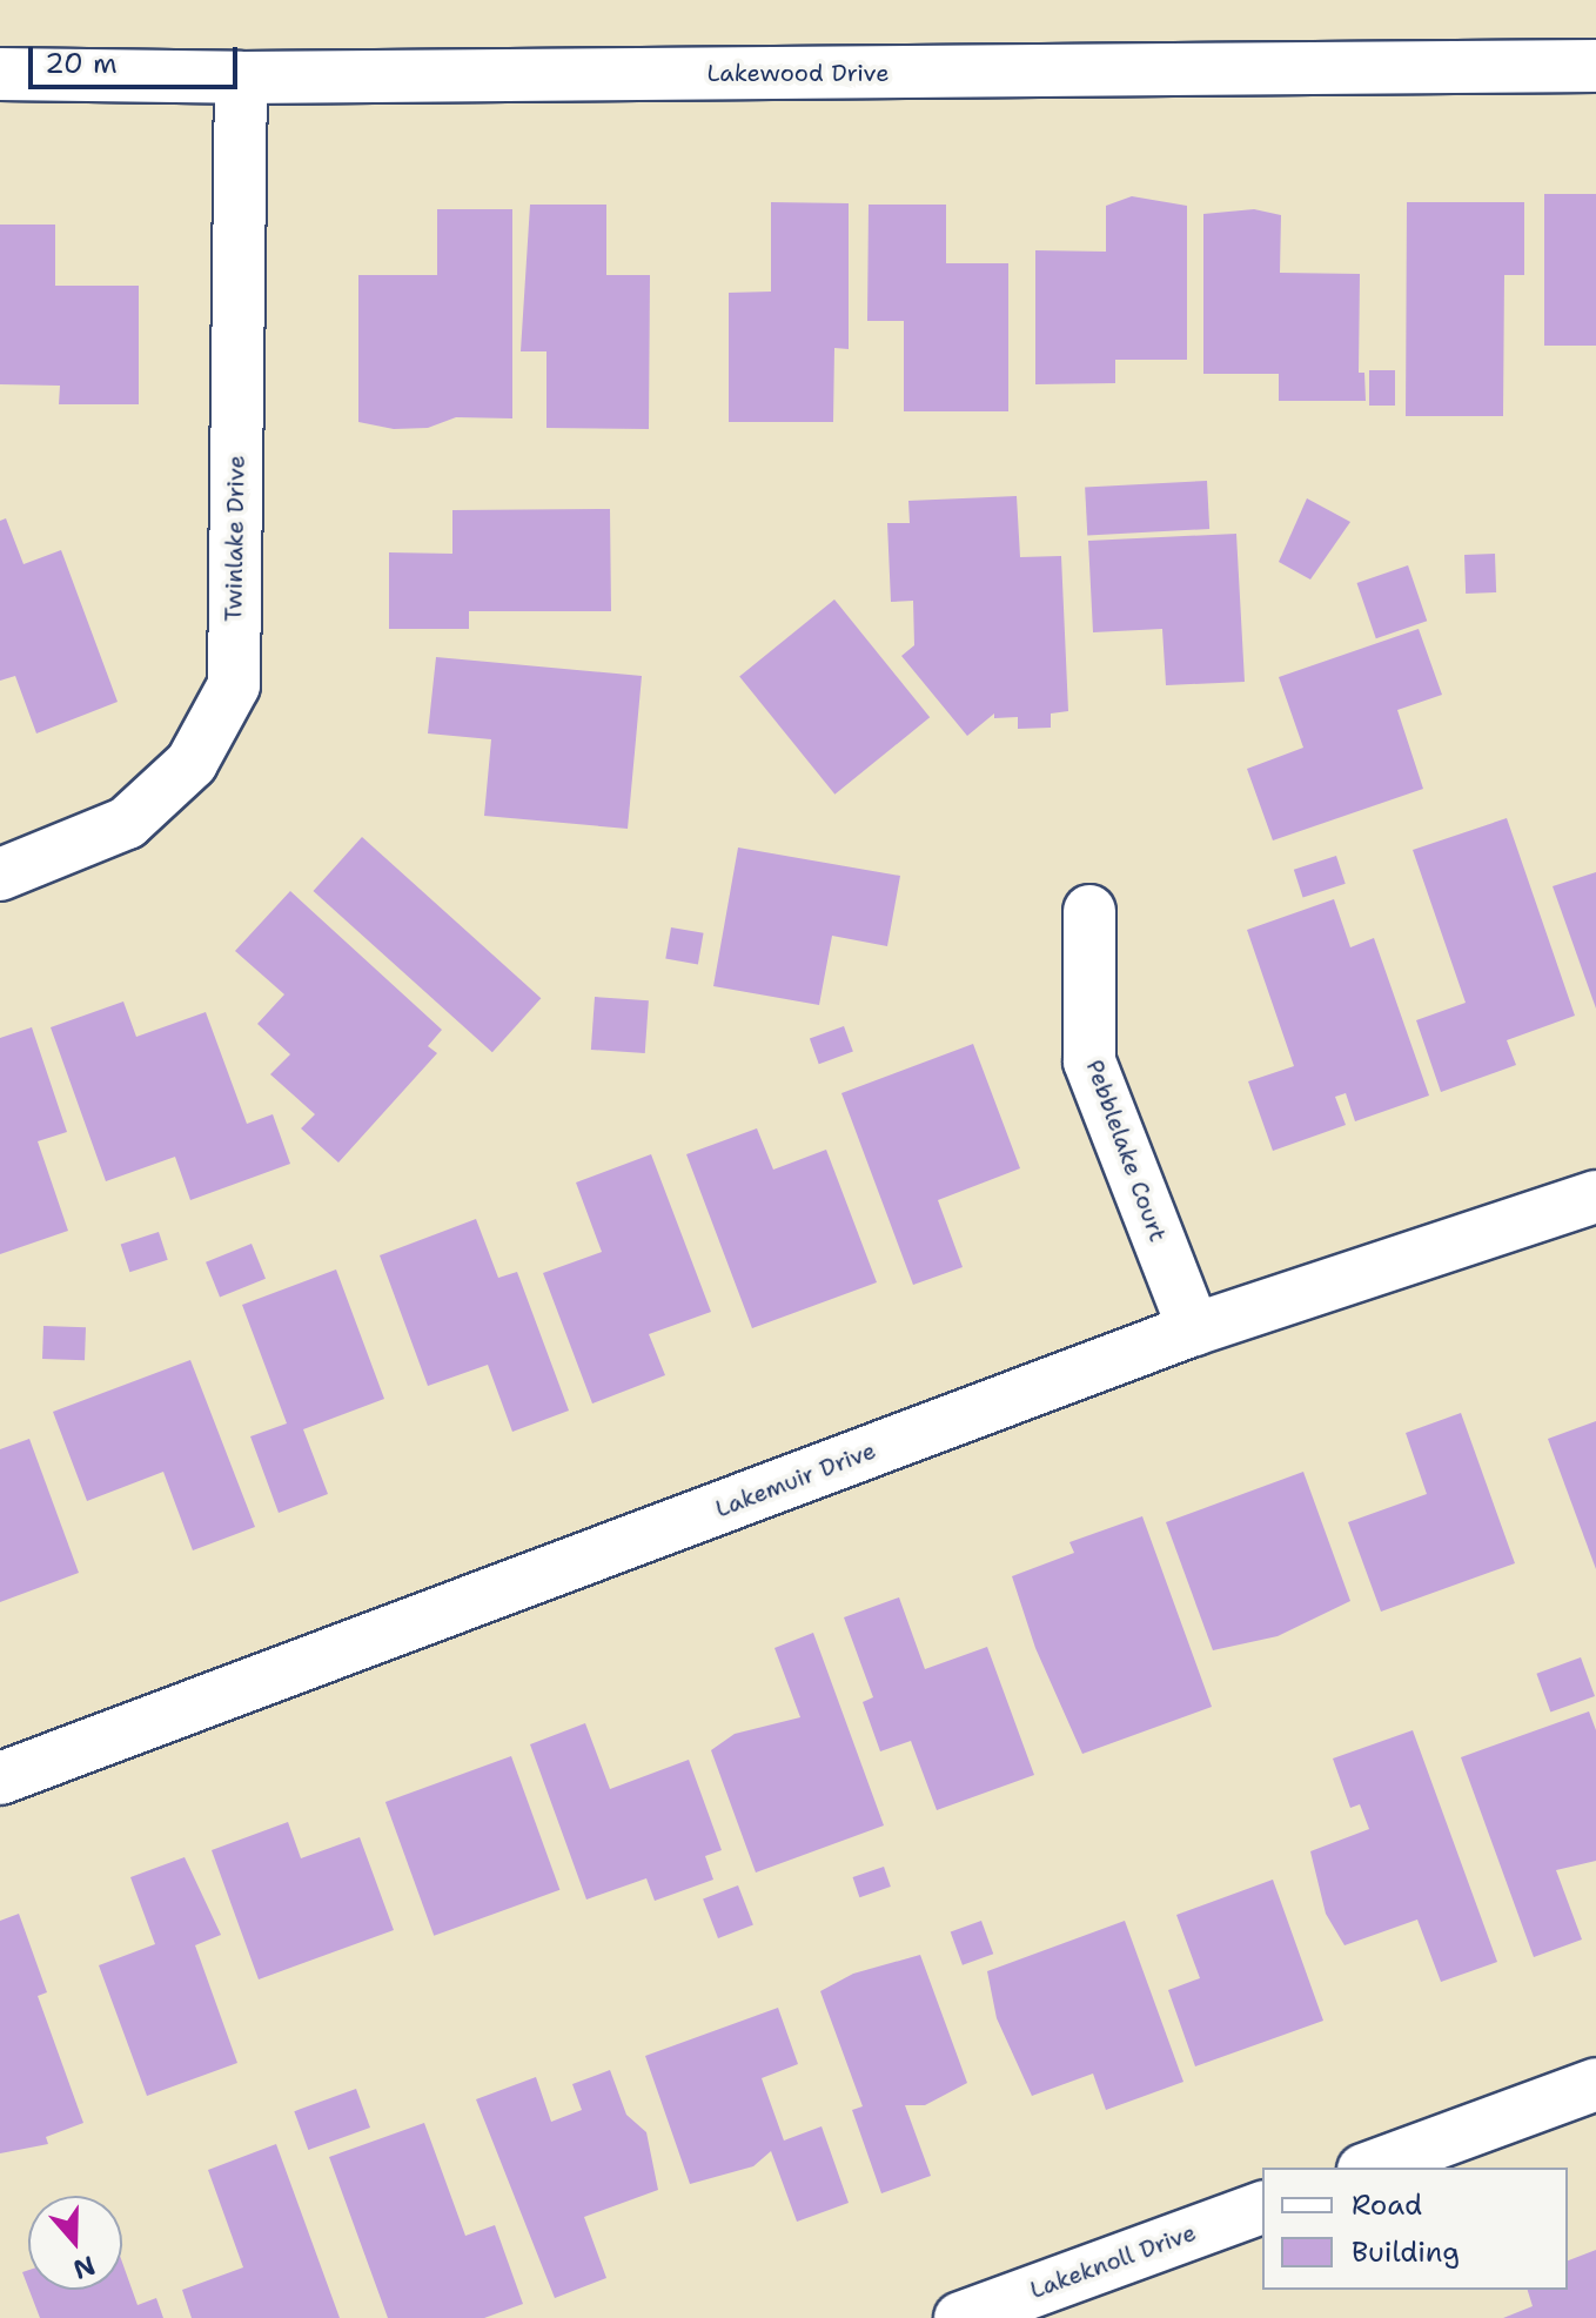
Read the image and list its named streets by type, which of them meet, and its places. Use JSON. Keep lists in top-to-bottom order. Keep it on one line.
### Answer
{"streets":{"street":["Lakewood Drive","Twinlake Drive","Pebblelake Court","Lakemuir Drive","Lakeknoll Drive"]},"crossings":[["Lakewood Drive","Twinlake Drive"],["Pebblelake Court","Lakemuir Drive"]],"legend":["Road","Building"],"scale_bar":"20 m","north":"bottom"}
